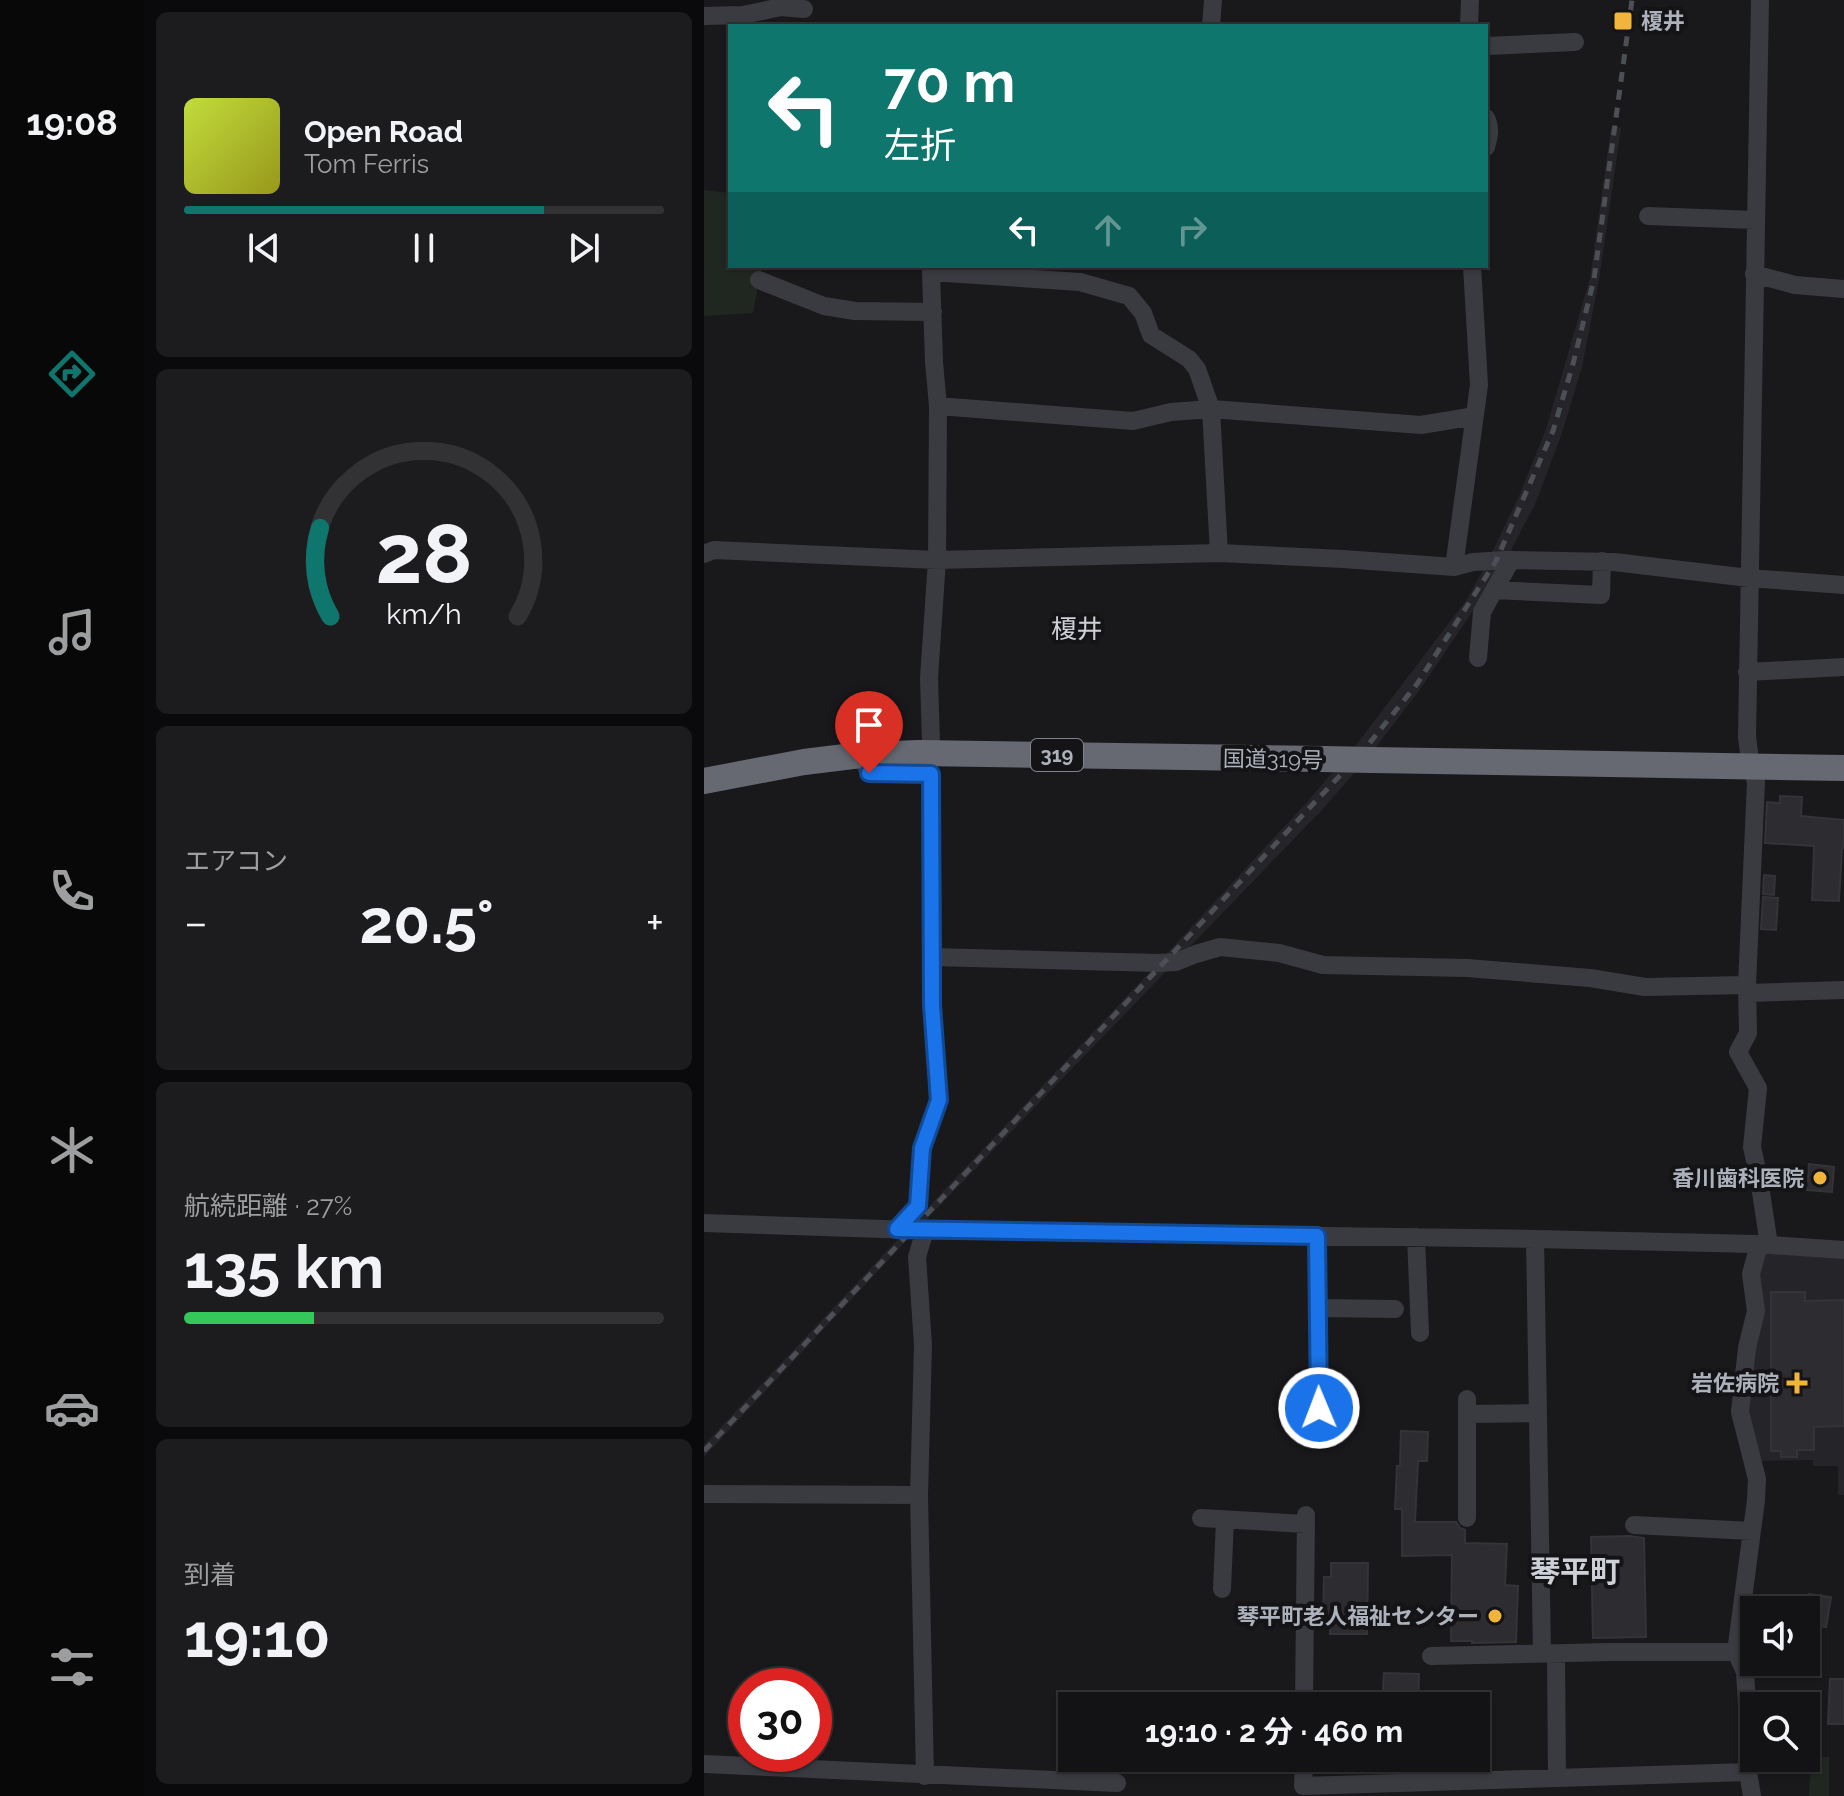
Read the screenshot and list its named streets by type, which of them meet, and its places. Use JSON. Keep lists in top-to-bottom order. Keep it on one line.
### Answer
{"streets":{"highway":["319","国道319号"]},"districts":["榎井","琴平町"],"places":{"transit":["榎井"],"other":["香川歯科医院","琴平町老人福祉センター"],"health":["岩佐病院"]},"page":{"tabs":"19:08","turn":["70 m","左折"],"song":["Open Road","Tom Ferris"],"tile":["エアコン",["航続距離 · 27%","135 km"],["到着","19:10"]],"heat":["−","20.5°","+"],"limit":"30","trip":"19:10 · 2 分 · 460 m","gauge":["28","km/h"]}}
